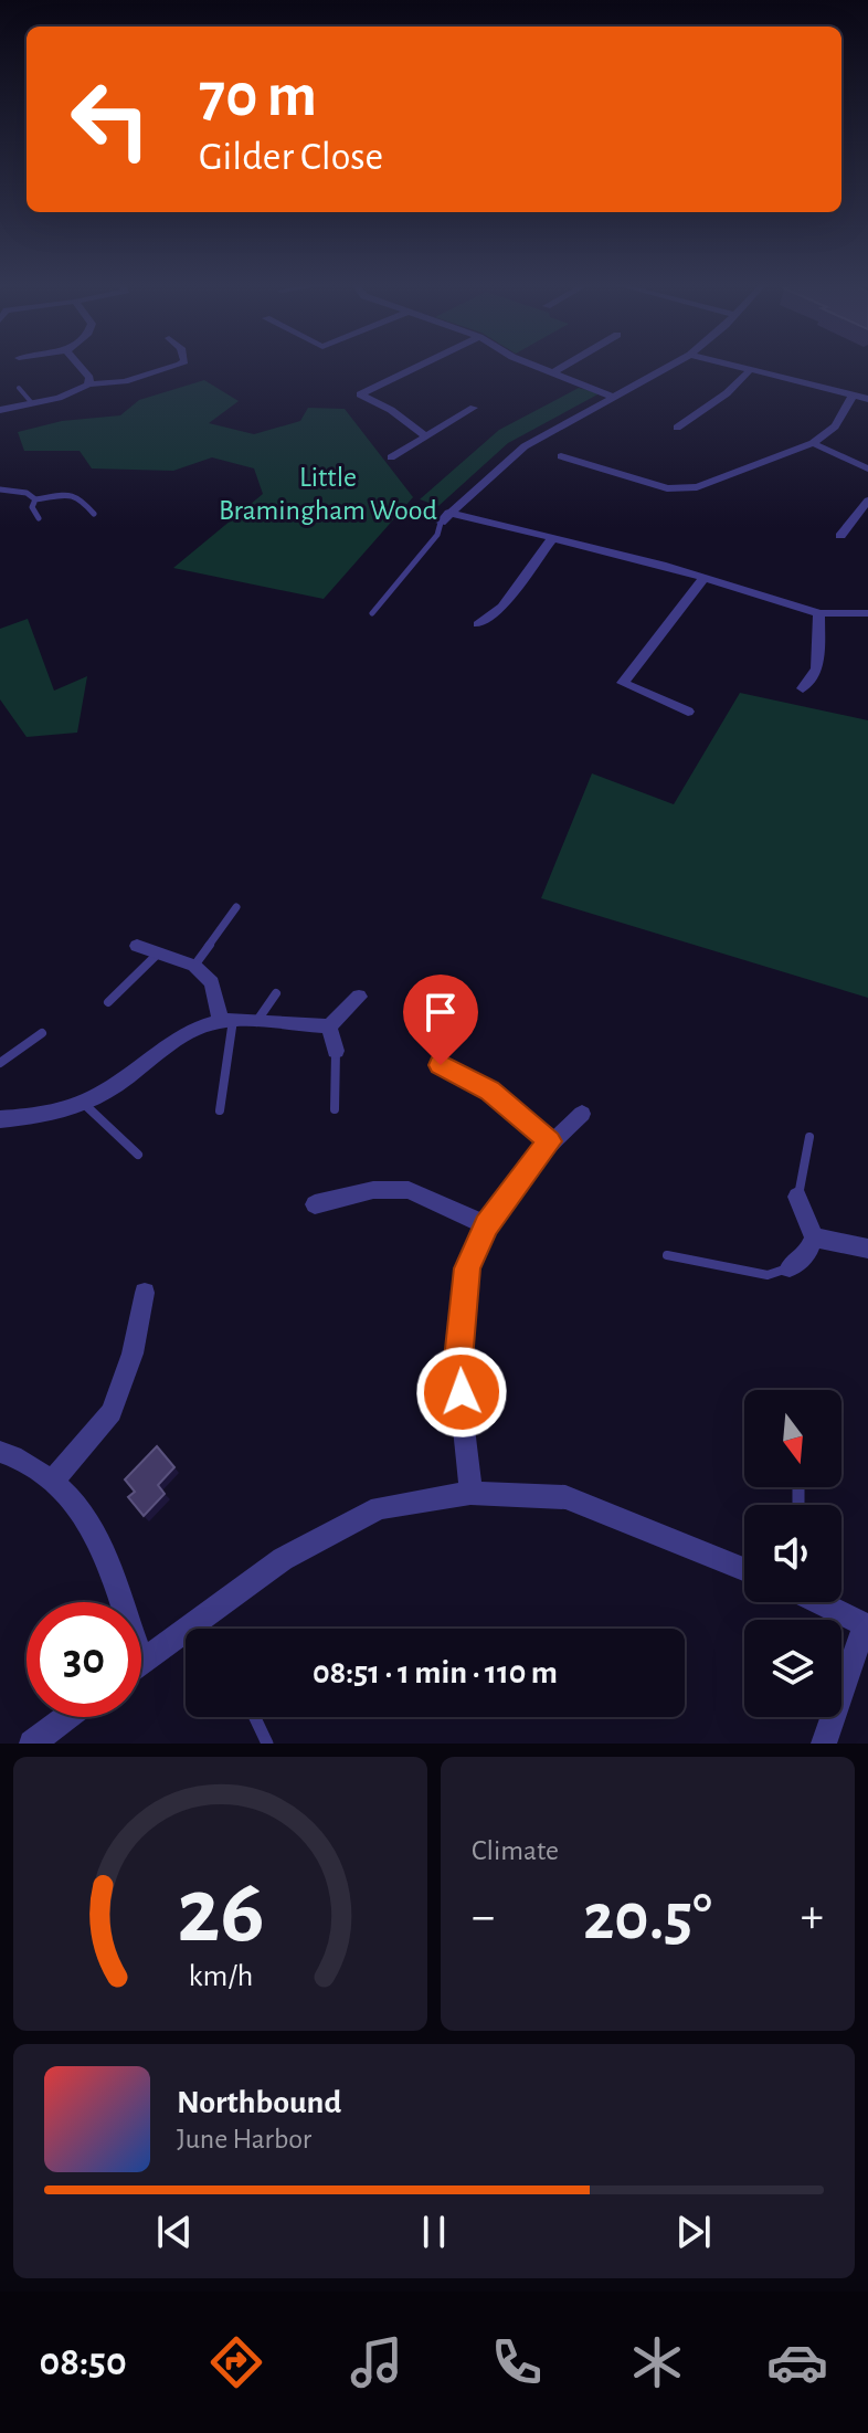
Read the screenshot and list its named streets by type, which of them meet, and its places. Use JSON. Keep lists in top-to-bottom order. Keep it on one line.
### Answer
{"parks":["Little Bramingham Wood"],"north":"bottom","page":{"turn":["70 m","Gilder Close"],"limit":"30","trip":"08:51 · 1 min · 110 m","tile":"Climate","heat":["−","20.5°","+"],"song":["Northbound","June Harbor"],"tabs":"08:50","gauge":["26","km/h"]}}
